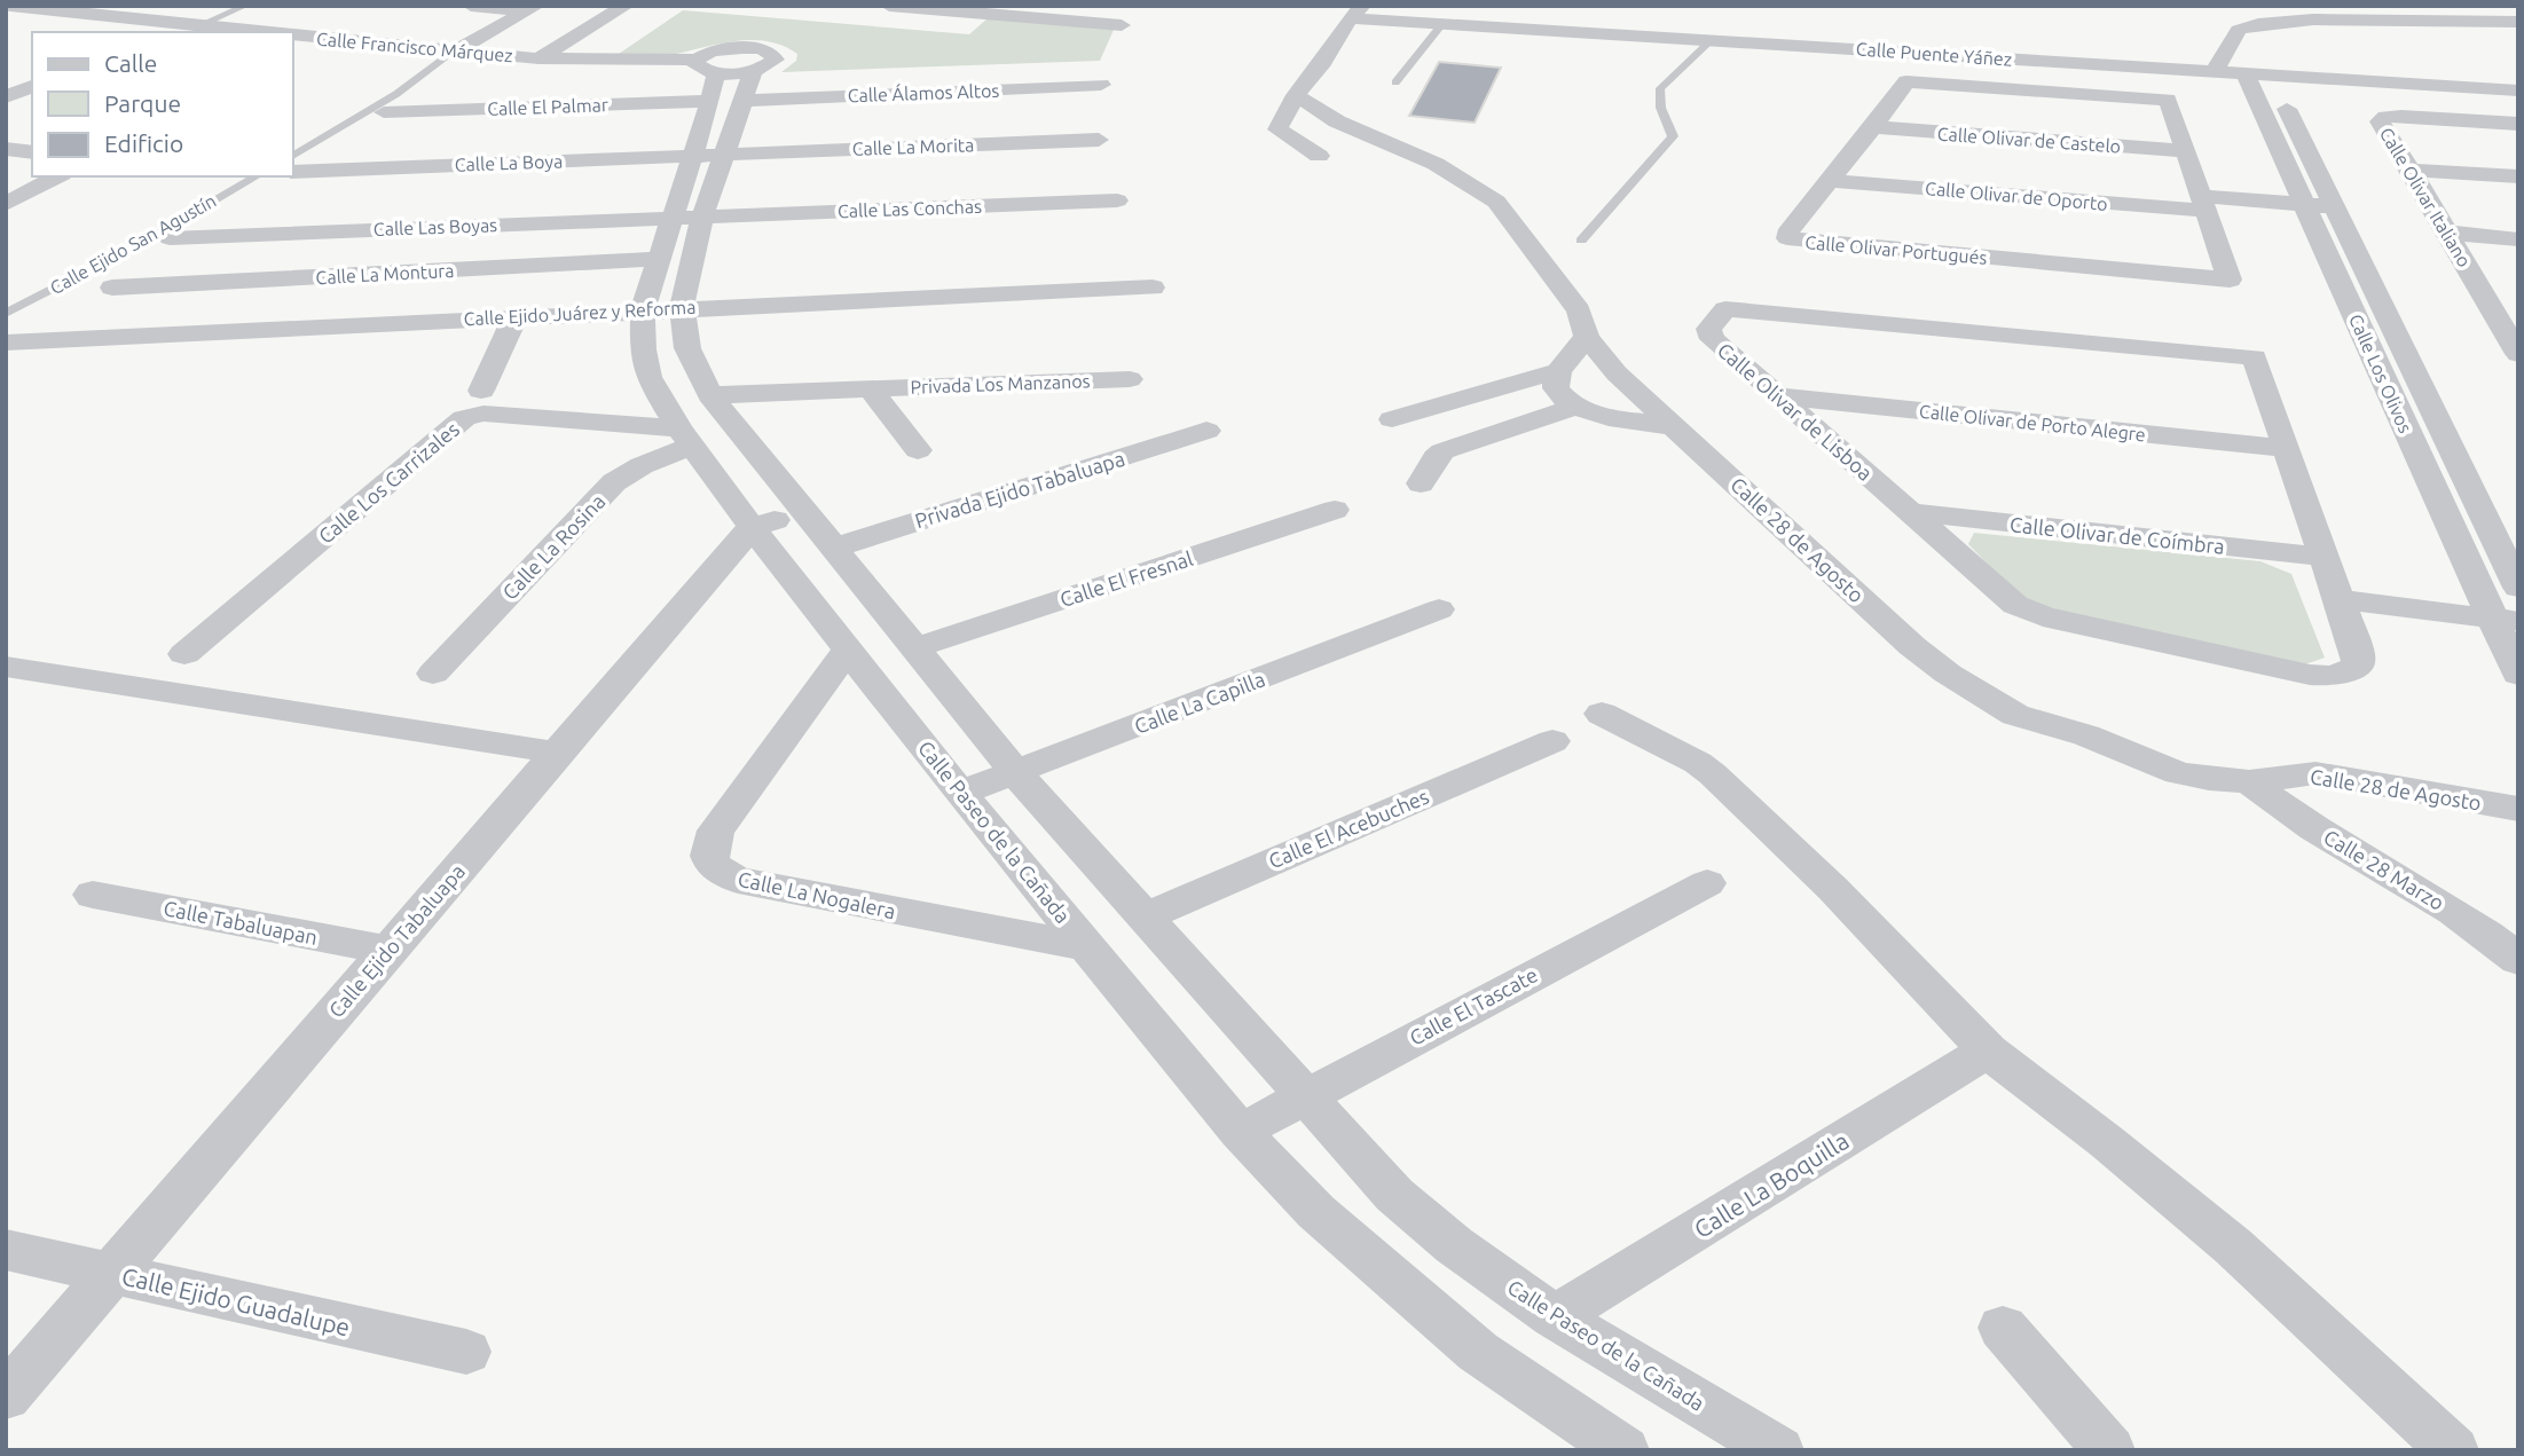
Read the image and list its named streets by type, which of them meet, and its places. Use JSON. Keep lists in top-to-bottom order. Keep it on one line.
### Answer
{"streets":{"street":["Calle Francisco Márquez","Calle Puente Yáñez","Calle Álamos Altos","Calle El Palmar","Calle Olivar de Castelo","Calle La Morita","Calle La Boya","Calle Olivar de Oporto","Calle Olivar Italiano","Calle Las Conchas","Calle Las Boyas","Calle Olivar Portugués","Calle La Montura","Calle Ejido Juárez y Reforma","Calle Los Olivos","Privada Los Manzanos","Calle Olivar de Lisboa","Calle Olivar de Porto Alegre","Calle Los Carrizales","Privada Ejido Tabaluapa","Calle Olivar de Coímbra","Calle 28 de Agosto","Calle La Rosina","Calle El Fresnal","Calle La Capilla","Calle El Acebuches","Calle Paseo de la Cañada","Calle 28 Marzo","Calle La Nogalera","Calle Tabaluapan","Calle Ejido Tabaluapa","Calle El Tascate","Calle La Boquilla","Calle Ejido Guadalupe"],"lane":["Calle Ejido San Agustín"]},"crossings":[["Calle Francisco Márquez","Calle Álamos Altos"],["Calle Francisco Márquez","Calle El Palmar"],["Calle Francisco Márquez","Calle Paseo de la Cañada"],["Calle Puente Yáñez","Calle Los Olivos"],["Calle Álamos Altos","Calle El Palmar"],["Calle Álamos Altos","Calle Paseo de la Cañada"],["Calle El Palmar","Calle Paseo de la Cañada"],["Calle Olivar de Castelo","Calle Olivar Portugués"],["Calle La Morita","Calle La Boya"],["Calle La Morita","Calle Paseo de la Cañada"],["Calle La Boya","Calle Paseo de la Cañada"],["Calle Olivar de Oporto","Calle Olivar Portugués"],["Calle Las Conchas","Calle Las Boyas"],["Calle Las Conchas","Calle Paseo de la Cañada"],["Calle Las Boyas","Calle Paseo de la Cañada"],["Calle La Montura","Calle Paseo de la Cañada"],["Calle Ejido Juárez y Reforma","Calle Paseo de la Cañada"],["Privada Los Manzanos","Calle Paseo de la Cañada"],["Calle Olivar de Lisboa","Calle Olivar de Porto Alegre"],["Calle Olivar de Lisboa","Calle Olivar de Coímbra"],["Calle Los Carrizales","Calle La Rosina"],["Calle Los Carrizales","Calle Paseo de la Cañada"],["Privada Ejido Tabaluapa","Calle Paseo de la Cañada"],["Calle 28 de Agosto","Calle 28 Marzo"],["Calle La Rosina","Calle Paseo de la Cañada"],["Calle El Fresnal","Calle Paseo de la Cañada"],["Calle La Capilla","Calle Paseo de la Cañada"],["Calle El Acebuches","Calle Paseo de la Cañada"],["Calle Paseo de la Cañada","Calle La Nogalera"],["Calle Paseo de la Cañada","Calle Ejido Tabaluapa"],["Calle Paseo de la Cañada","Calle El Tascate"],["Calle Paseo de la Cañada","Calle La Boquilla"],["Calle Tabaluapan","Calle Ejido Tabaluapa"],["Calle Ejido Tabaluapa","Calle Ejido Guadalupe"]],"legend":["Calle","Parque","Edificio"]}
